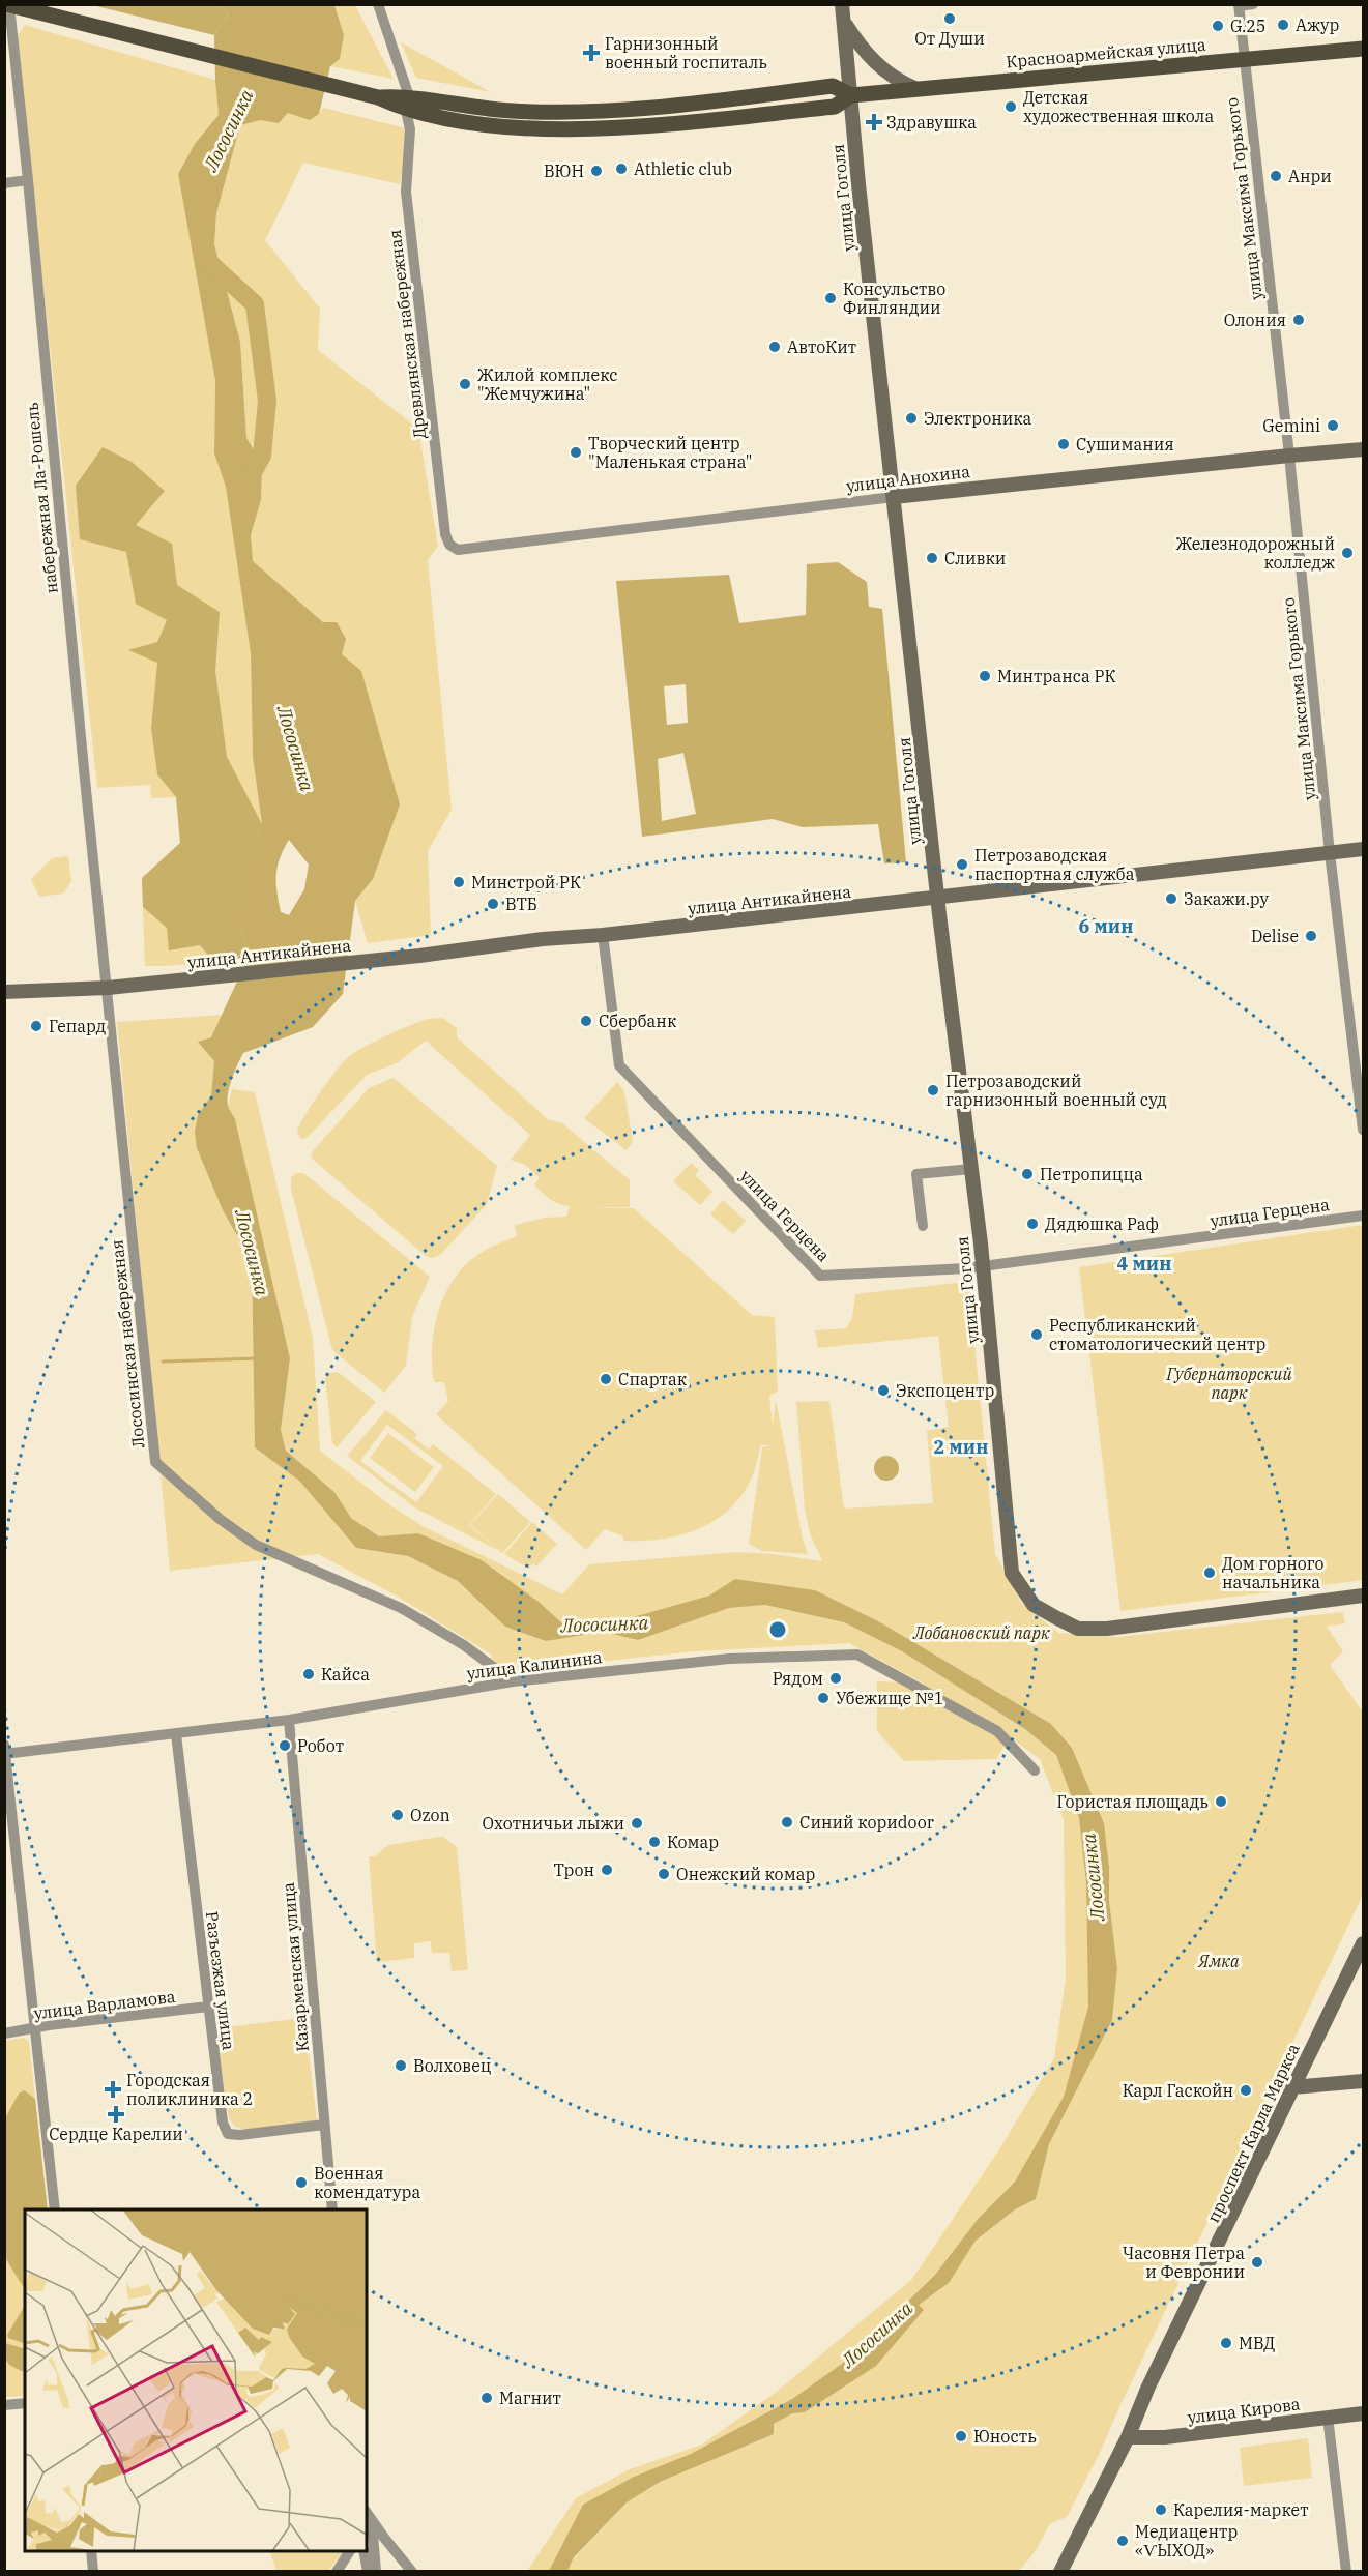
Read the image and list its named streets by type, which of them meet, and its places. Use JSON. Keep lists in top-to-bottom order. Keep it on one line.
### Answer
{"streets":{"main road":["Красноармейская улица","улица Гоголя","улица Анохина","улица Антикайнена","проспект Карла Маркса","улица Кирова"],"street":["улица Максима Горького","Древлянская набережная","набережная Ла-Рошель","улица Герцена","Лососинская набережная","улица Калинина","Казарменская улица","Разъезжая улица","улица Варламова"]},"crossings":[["Красноармейская улица","улица Гоголя"],["Красноармейская улица","улица Максима Горького"],["Красноармейская улица","Древлянская набережная"],["Красноармейская улица","набережная Ла-Рошель"],["улица Гоголя","улица Анохина"],["улица Гоголя","улица Антикайнена"],["улица Гоголя","улица Герцена"],["улица Максима Горького","улица Анохина"],["улица Максима Горького","улица Антикайнена"],["Древлянская набережная","улица Анохина"],["набережная Ла-Рошель","улица Антикайнена"],["набережная Ла-Рошель","Лососинская набережная"],["улица Антикайнена","улица Герцена"],["улица Антикайнена","Лососинская набережная"],["Лососинская набережная","улица Калинина"],["улица Калинина","Казарменская улица"],["улица Калинина","Разъезжая улица"],["Казарменская улица","Разъезжая улица"],["Разъезжая улица","улица Варламова"],["проспект Карла Маркса","улица Кирова"]],"water":["Лососинка"],"parks":["Губернаторский парк","Лобановский парк","Ямка"],"places":{"other":["От Души","Ажур","G.25","Детская художественная школа","Athletic club","ВЮН","Анри","Консульство Финляндии","Олония","АвтоКит","Жилой комплекс \"Жемчужина\"","Электроника","Gemini","Сушимания","Творческий центр \"Маленькая страна\"","Железнодорожный колледж","Сливки","Минтранса РК","Петрозаводская паспортная служба","Минстрой РК","Закажи.ру","ВТБ","Delise","Сбербанк","Гепард","Петрозаводский гарнизонный военный суд","Петропицца","Дядюшка Раф","Республиканский стоматологический центр","Спартак","Экспоцентр","Дом горного начальника","Кайса","Рядом","Убежище №1","Робот","Гористая площадь","Ozon","Синий кориdoor","Охотничьи лыжи","Комар","Трон","Онежский комар","Волховец","Карл Гаскойн","Военная комендатура","Часовня Петра и Февронии","МВД","Магнит","Юность","Карелия-маркет","Медиацентр «ѴЫХОД»"],"health":["Гарнизонный военный госпиталь","Здравушка","Городская поликлиника 2","Сердце Карелии"]},"rings":["6 мин","4 мин","2 мин"]}
